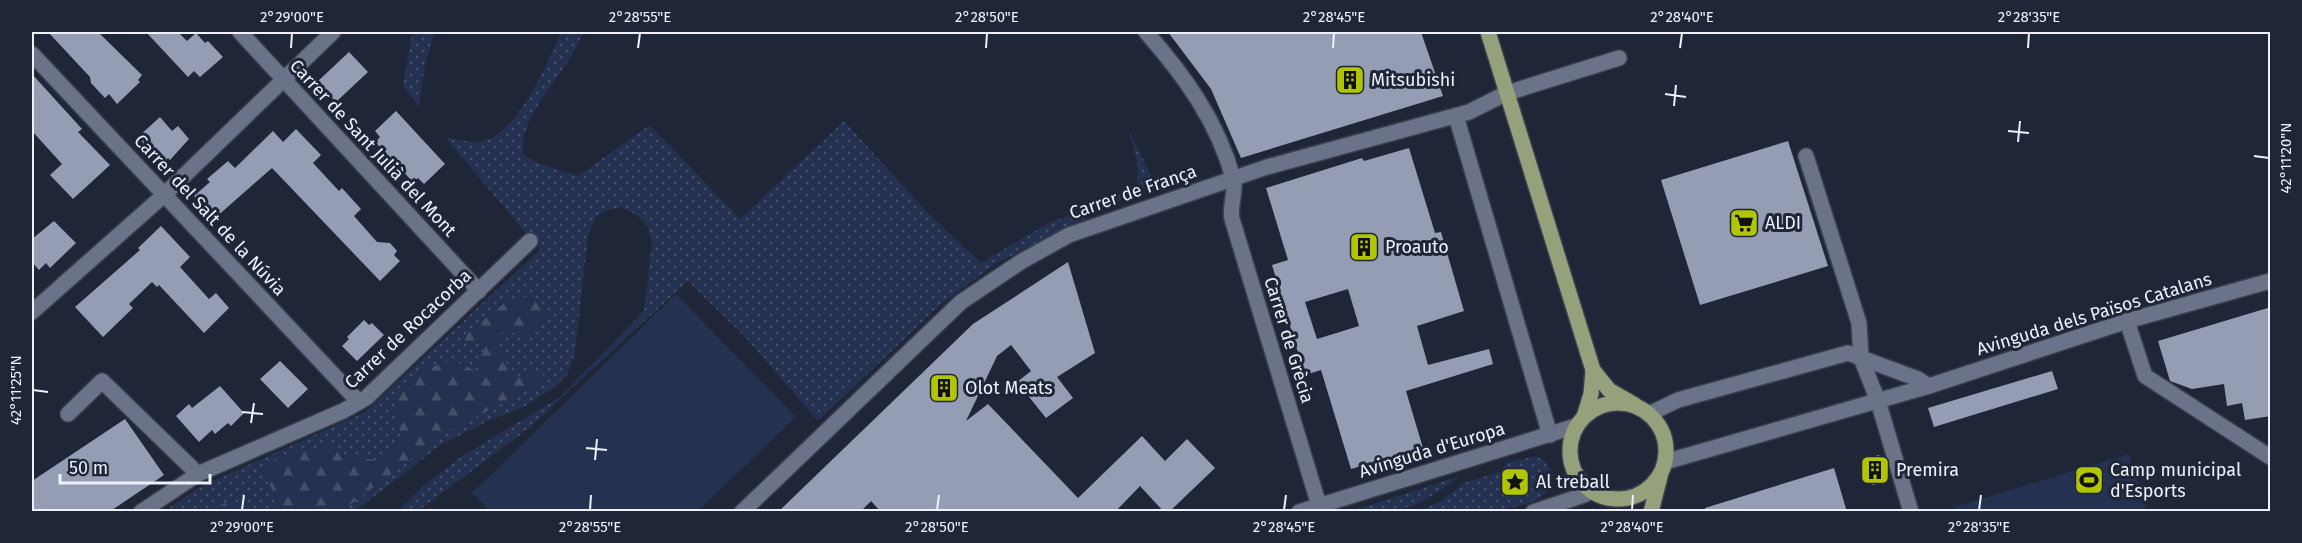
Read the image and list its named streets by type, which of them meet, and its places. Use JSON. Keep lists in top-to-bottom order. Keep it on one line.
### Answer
{"streets":{"street":["Carrer de Sant Julià del Mont","Carrer de França","Carrer del Salt de la Núvia","Avinguda dels Països Catalans","Carrer de Rocacorba","Carrer de Grècia","Avinguda d'Europa"]},"crossings":[["Carrer de Sant Julià del Mont","Carrer de Rocacorba"],["Carrer de França","Carrer de Grècia"],["Carrer del Salt de la Núvia","Carrer de Rocacorba"],["Avinguda dels Països Catalans","Avinguda d'Europa"],["Carrer de Grècia","Avinguda d'Europa"]],"places":{"building":["Mitsubishi","Proauto","Olot Meats","Premira"],"supermarket":["ALDI"],"sports":["Camp municipal d'Esports"],"place":["Al treball"]},"scale_bar":"50 m","coordinates":["2°29'00\"E","2°28'55\"E","2°28'50\"E","2°28'45\"E","2°28'40\"E","2°28'35\"E","42°11'20\"N","42°11'25\"N"]}
